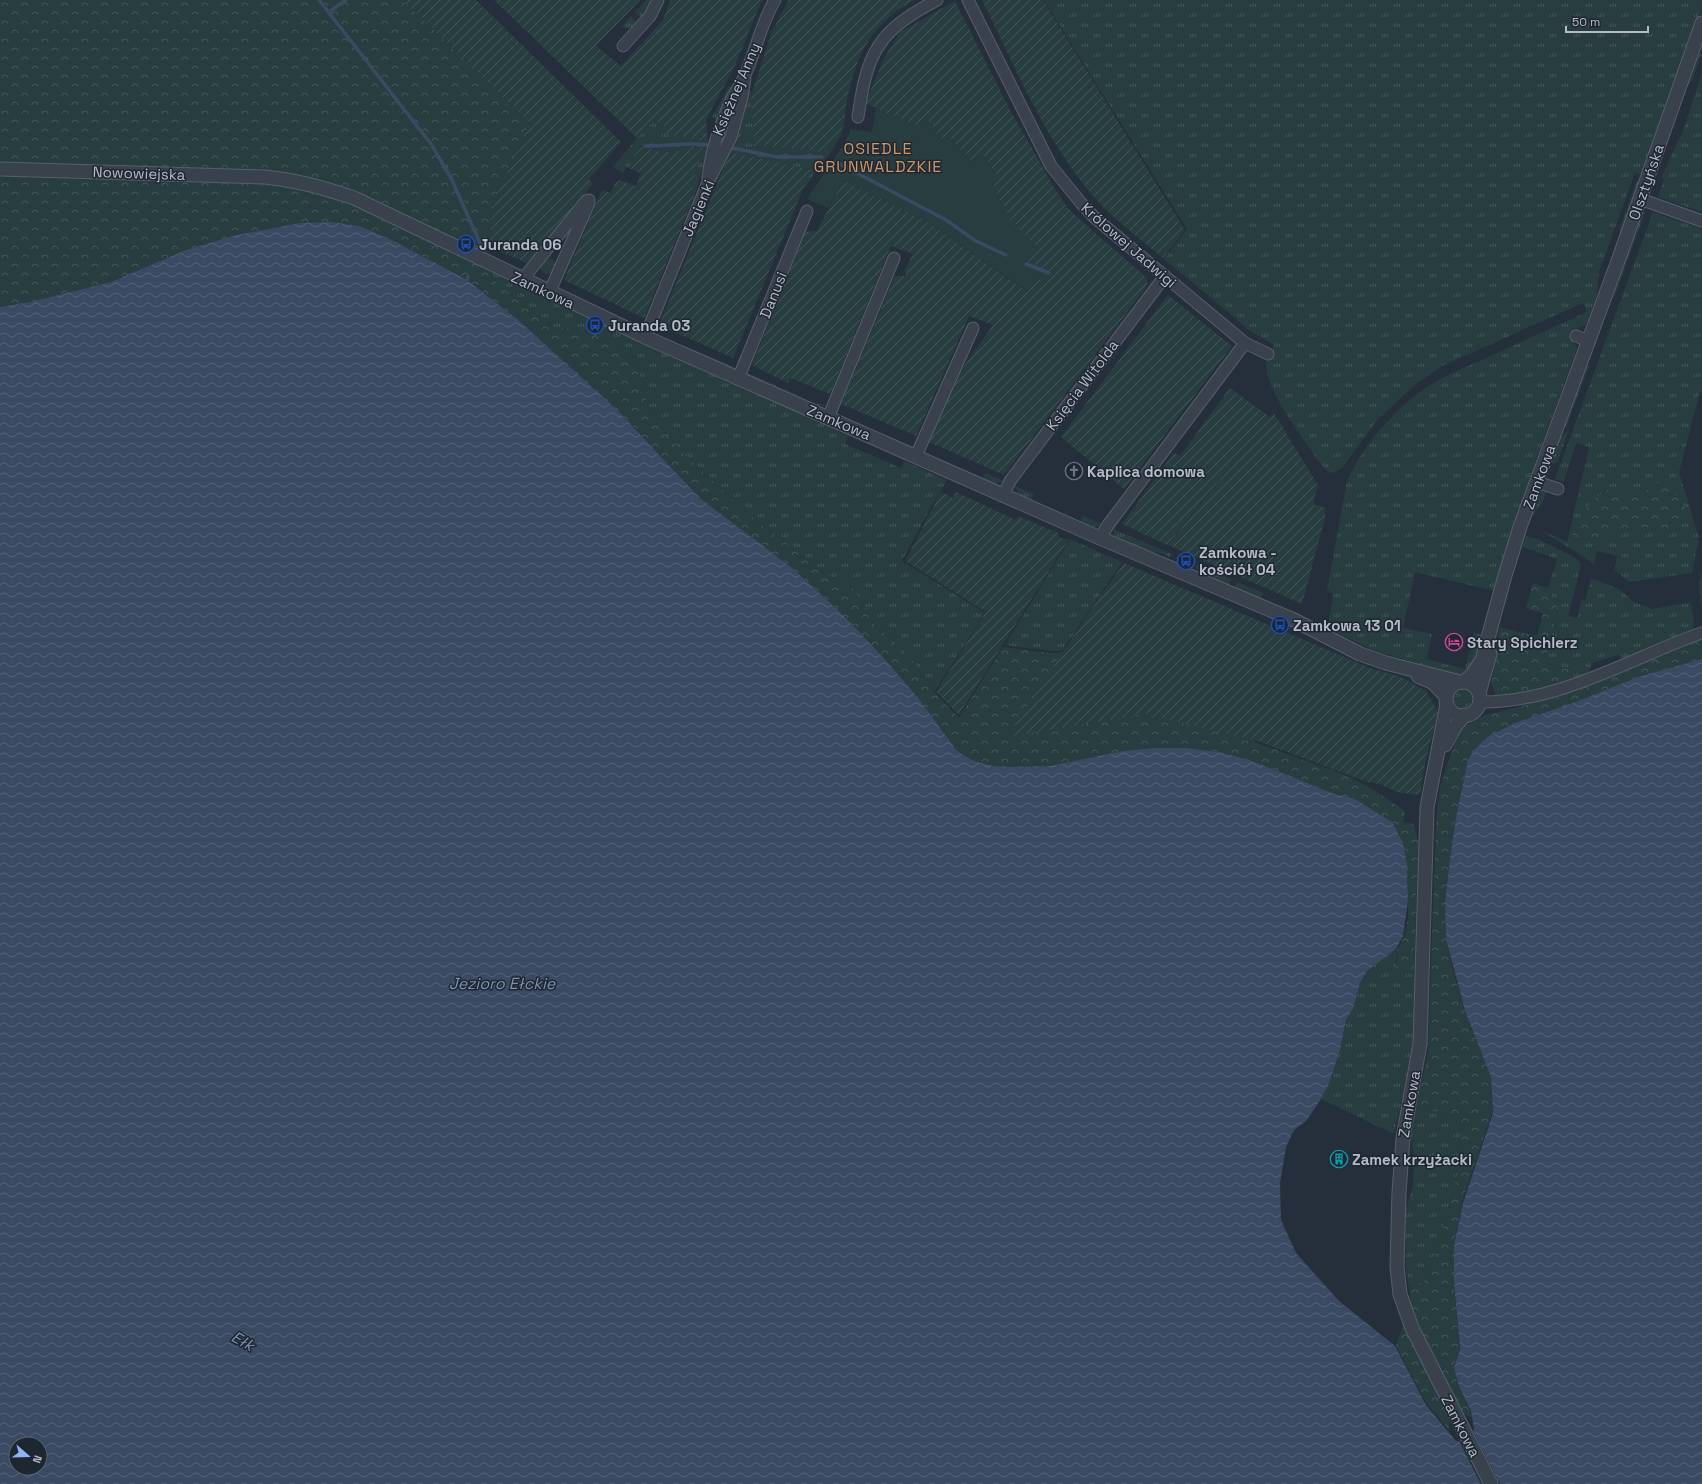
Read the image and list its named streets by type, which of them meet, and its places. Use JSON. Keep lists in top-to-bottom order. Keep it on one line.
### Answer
{"streets":{"street":["Księżnej Anny","Nowowiejska","Olsztyńska","Jagienki","Królowej Jadwigi","Zamkowa","Danusi","Księcia Witolda"]},"crossings":[["Księżnej Anny","Jagienki"],["Nowowiejska","Zamkowa"],["Olsztyńska","Zamkowa"],["Jagienki","Zamkowa"],["Królowej Jadwigi","Księcia Witolda"],["Zamkowa","Danusi"],["Zamkowa","Księcia Witolda"]],"districts":["OSIEDLE GRUNWALDZKIE"],"water":["Jezioro Ełckie","Ełk"],"places":{"bus stop":["Juranda 06","Juranda 03","Zamkowa - kościół 04","Zamkowa 13 01"],"church":["Kaplica domowa"],"hotel":["Stary Spichlerz"],"building":["Zamek krzyżacki"]},"scale_bar":"50 m","north":"right"}
